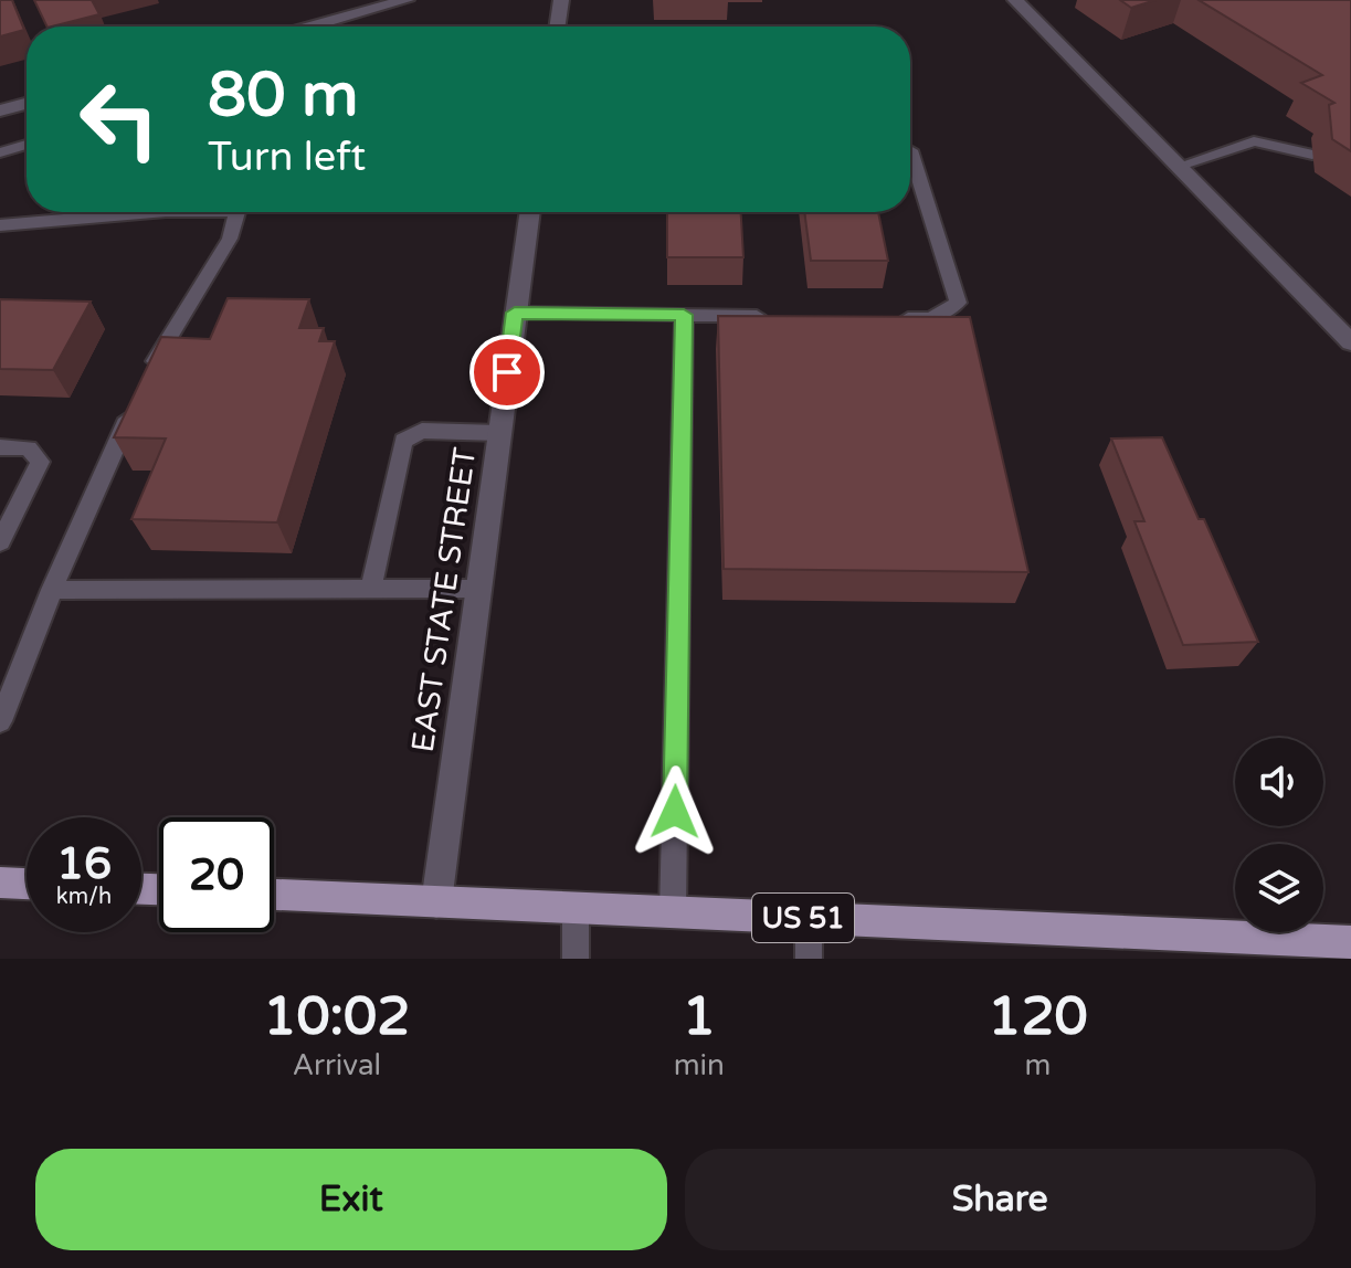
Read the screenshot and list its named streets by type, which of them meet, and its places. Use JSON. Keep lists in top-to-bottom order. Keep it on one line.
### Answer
{"streets":{"main road":["US 51"],"street":["EAST STATE STREET"]},"crossings":[["EAST STATE STREET","US 51"]],"page":{"turn":["80 m","Turn left"],"speed":"16 km/h","limit":"20","eta":["10:02","Arrival","1","min","120","m"],"buttons":["Exit","Share"]}}
